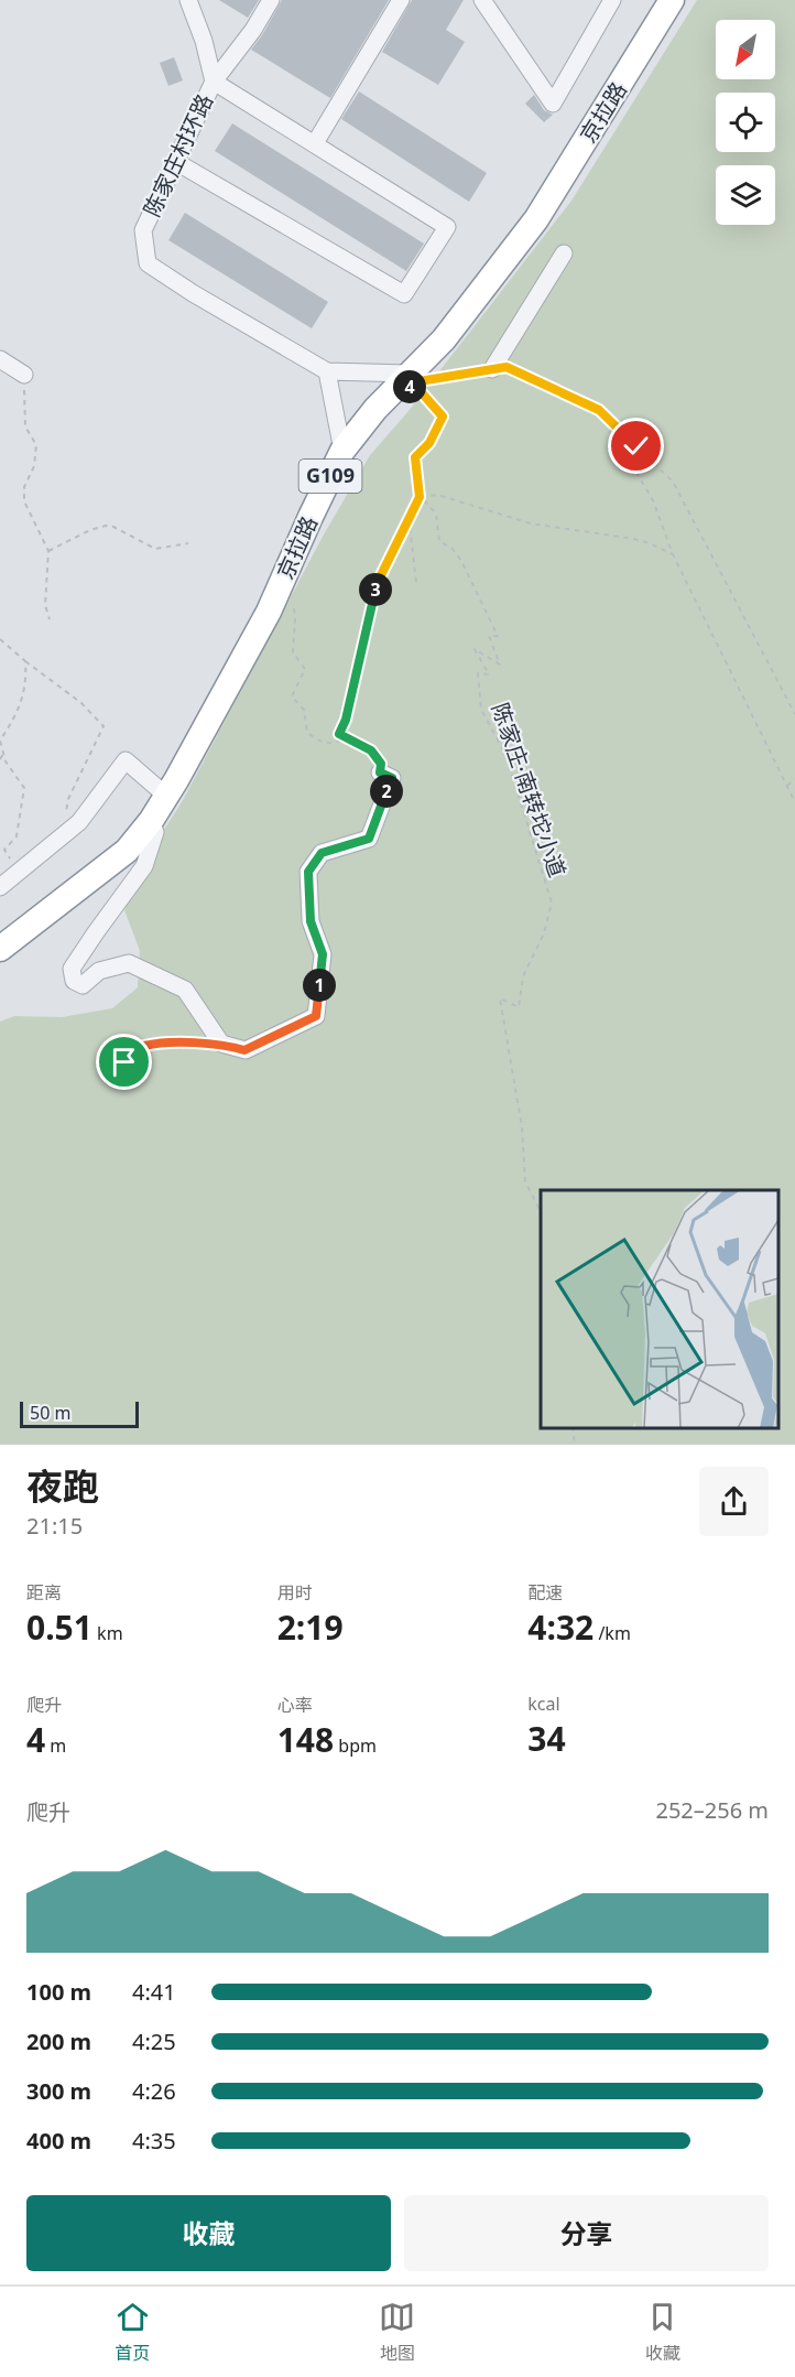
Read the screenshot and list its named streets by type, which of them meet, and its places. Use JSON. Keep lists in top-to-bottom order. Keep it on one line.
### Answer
{"streets":{"highway":["京拉路","G109"],"street":["陈家庄村环路"],"path":["陈家庄·南转坨小道"]},"crossings":[["京拉路","陈家庄·南转坨小道"]],"scale_bar":"50 m","north":"bottom left","page":{"pins":["4","3","2","1"],"scale":"50 m","heading":["夜跑","21:15"],"stats":[["距离","0.51 km"],["用时","2:19"],["配速","4:32 /km"],["爬升","4 m"],["心率","148 bpm"],["kcal","34"]],"chart":["爬升","252–256 m"],"list":[{"name":"100 m","note":"4:41"},{"name":"200 m","note":"4:25"},{"name":"300 m","note":"4:26"},{"name":"400 m","note":"4:35"}],"buttons":["收藏","分享"],"tabs":["首页","地图","收藏"]}}
